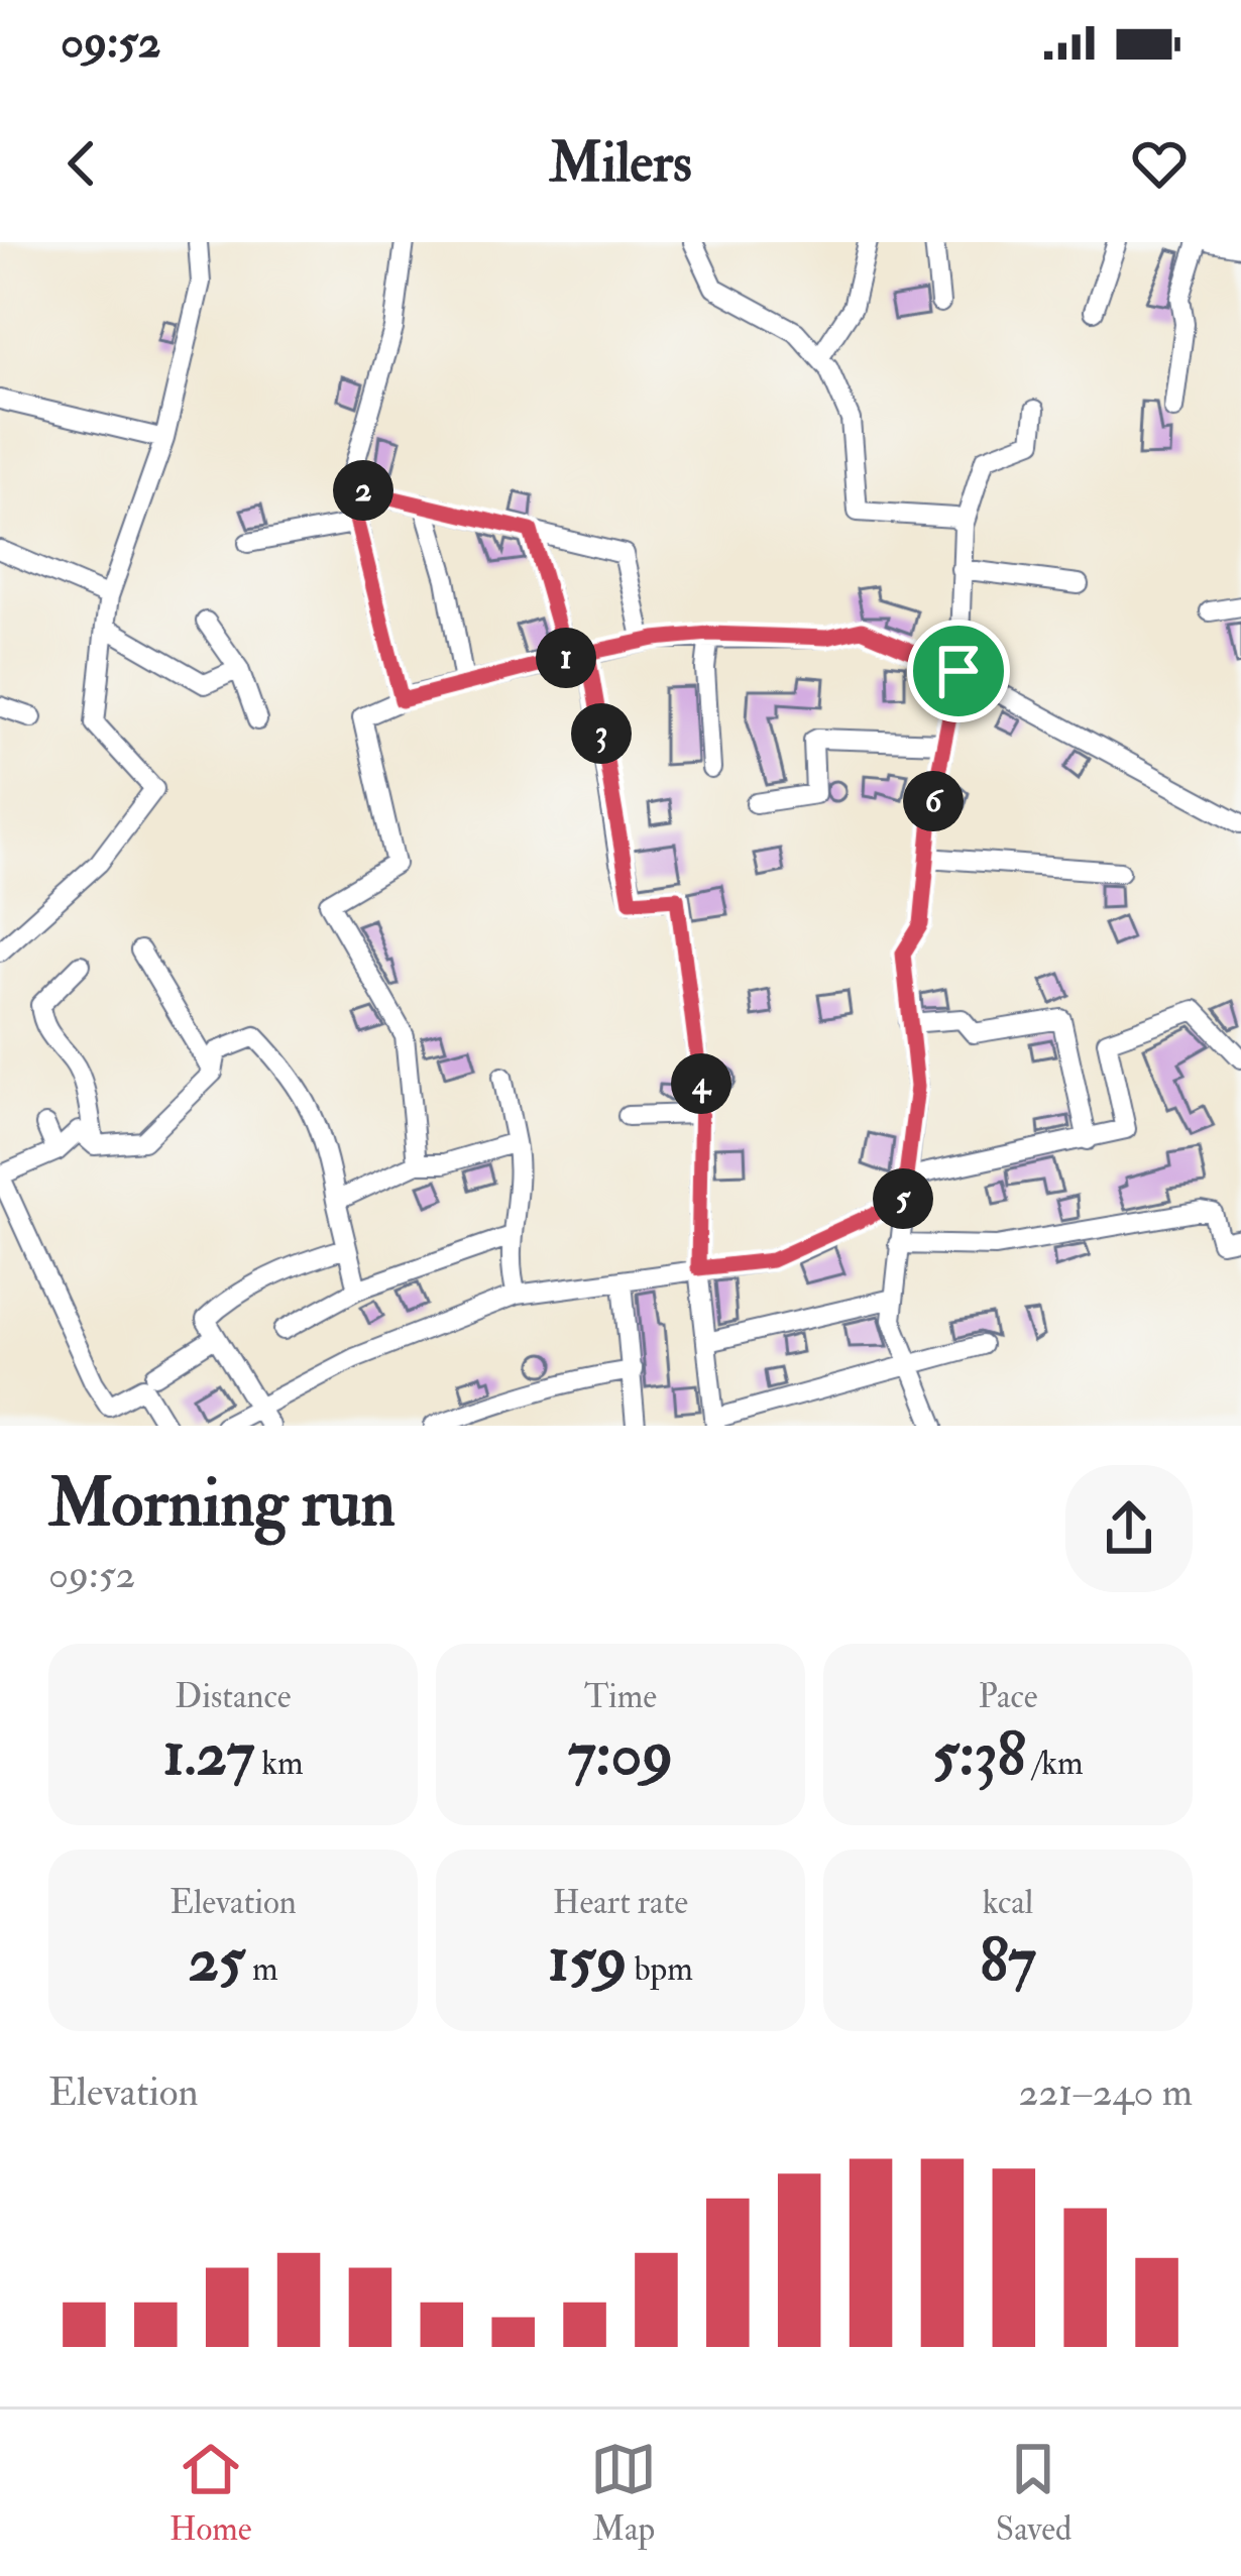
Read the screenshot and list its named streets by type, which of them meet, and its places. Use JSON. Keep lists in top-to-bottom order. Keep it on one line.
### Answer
{"page":{"status":"09:52","header":"Milers","pins":["2","1","3","6","4","5"],"heading":["Morning run","09:52"],"stats":[["Distance","1.27 km"],["Time","7:09"],["Pace","5:38 /km"],["Elevation","25 m"],["Heart rate","159 bpm"],["kcal","87"]],"chart":["Elevation","221–240 m"],"tabs":["Home","Map","Saved"]}}
